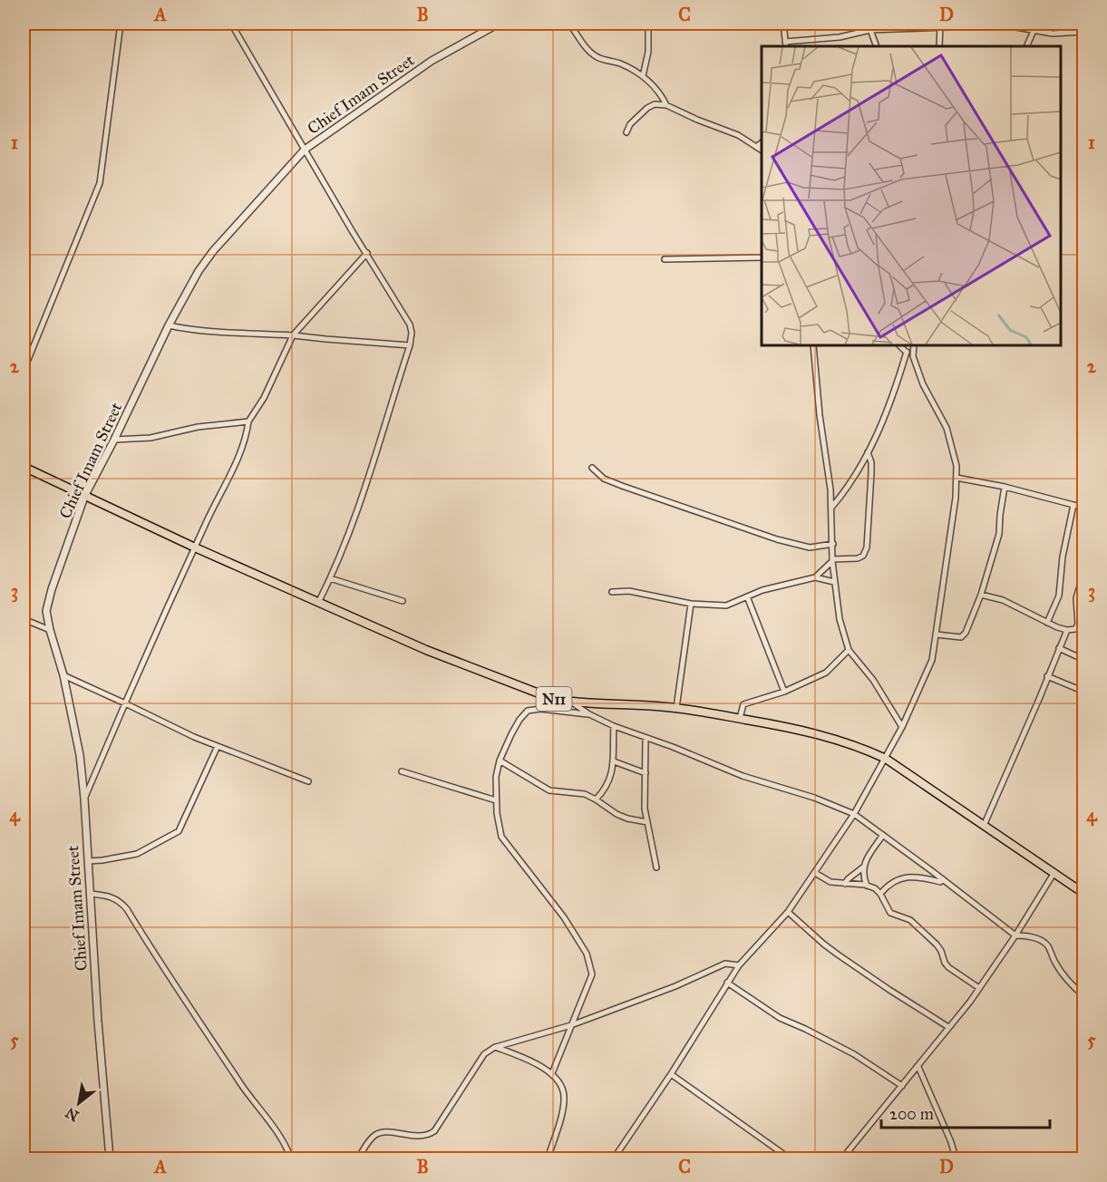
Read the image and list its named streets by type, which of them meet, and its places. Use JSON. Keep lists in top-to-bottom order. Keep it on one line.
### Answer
{"streets":{"highway":["N11"],"street":["Chief Imam Street"]},"crossings":[["Chief Imam Street","N11"]],"scale_bar":"200 m","north":"bottom left","grid":{"columns":["A","B","C","D"],"rows":["1","2","3","4","5"]}}
